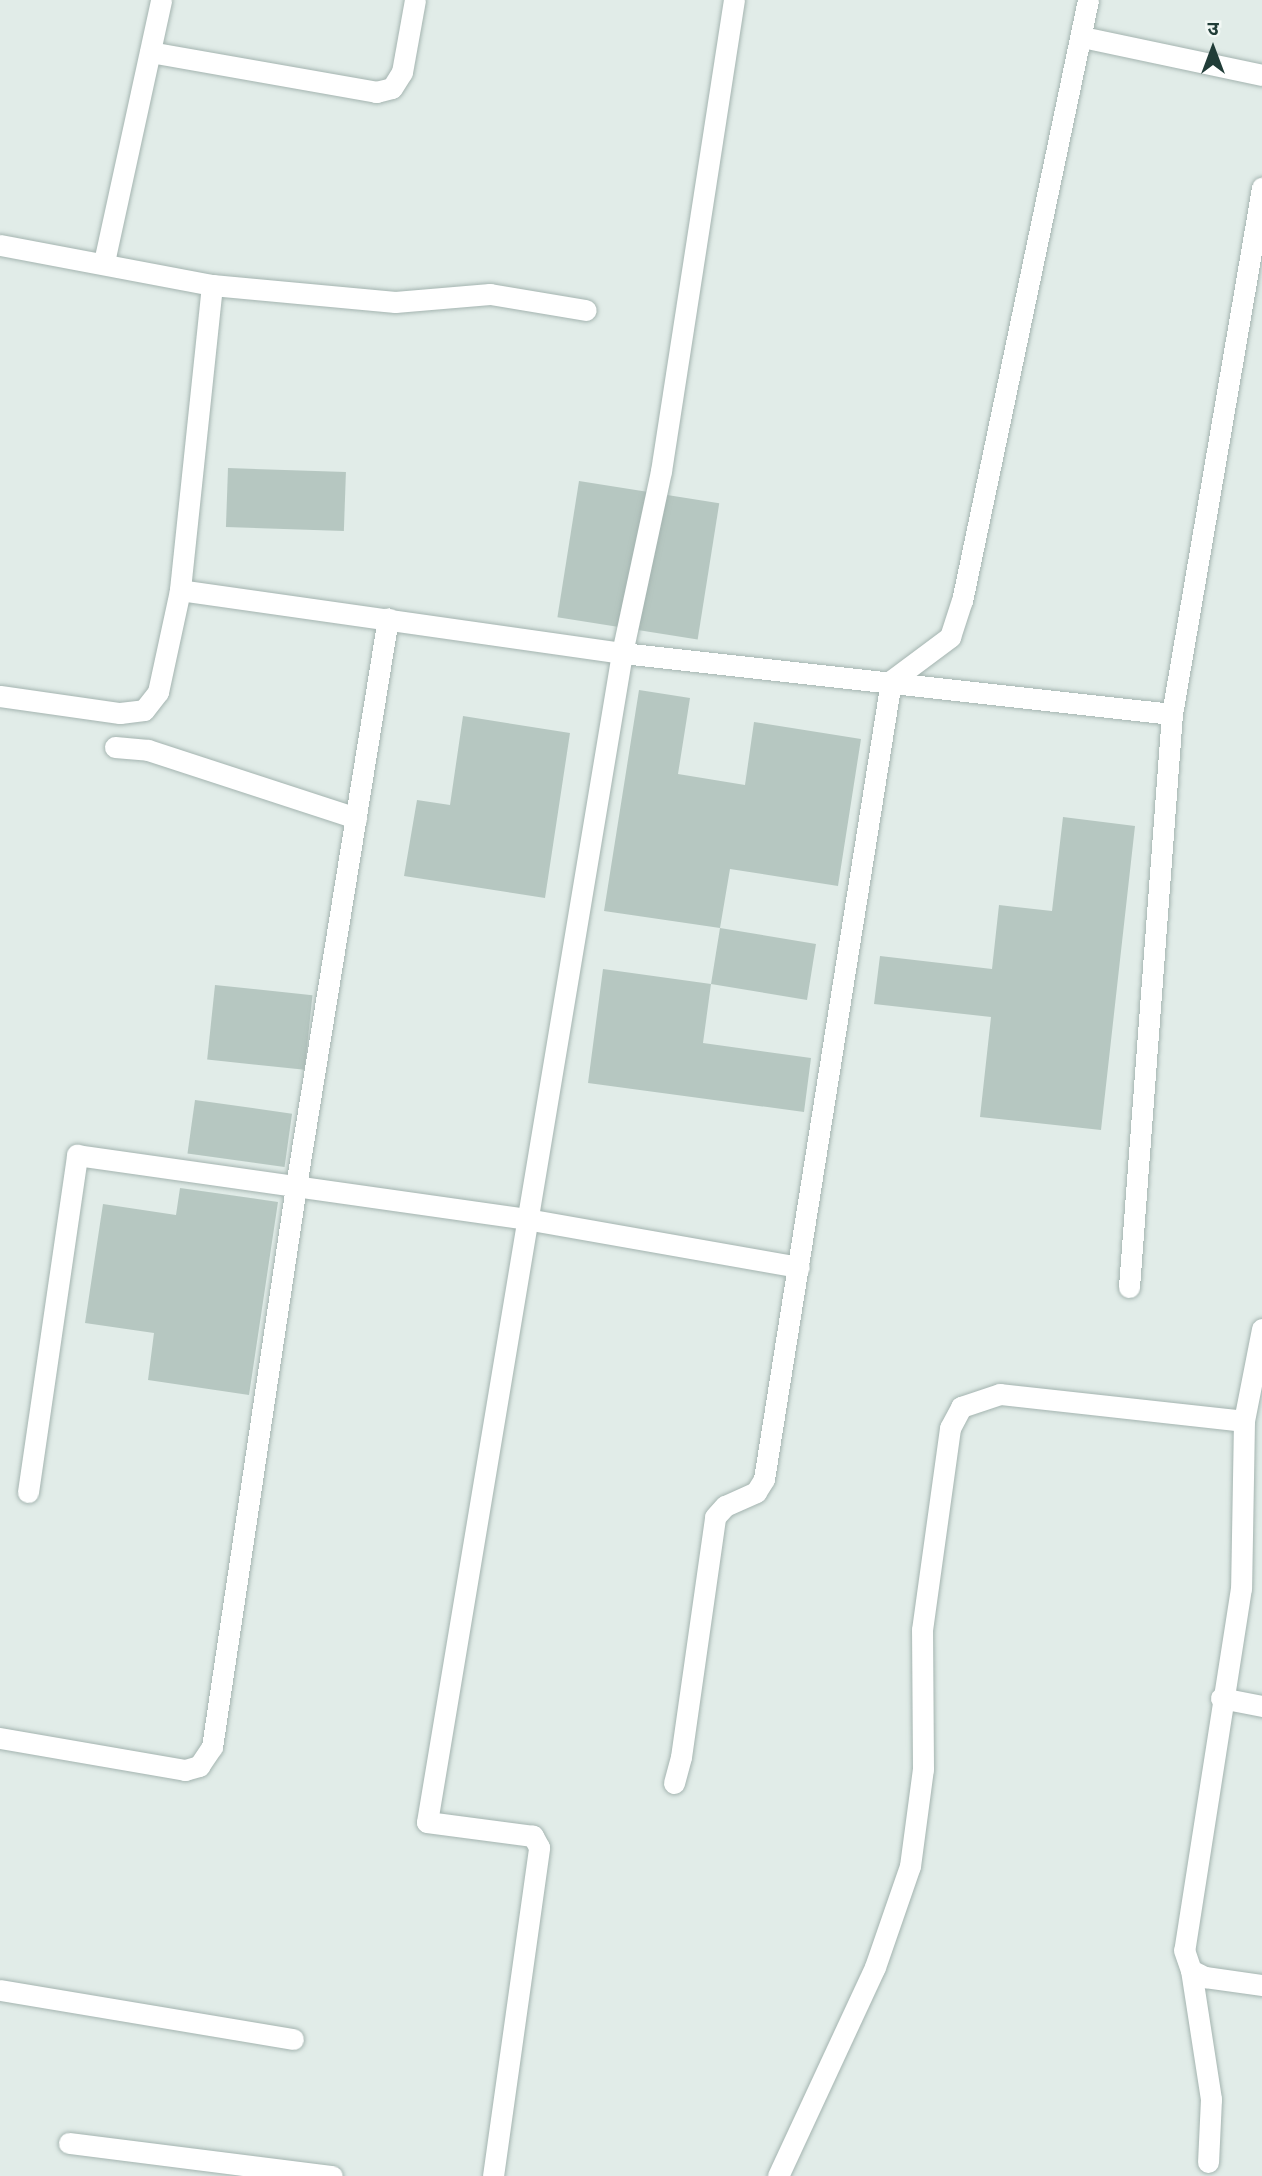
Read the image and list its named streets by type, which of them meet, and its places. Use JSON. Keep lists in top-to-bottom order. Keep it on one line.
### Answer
{"north":"top"}
